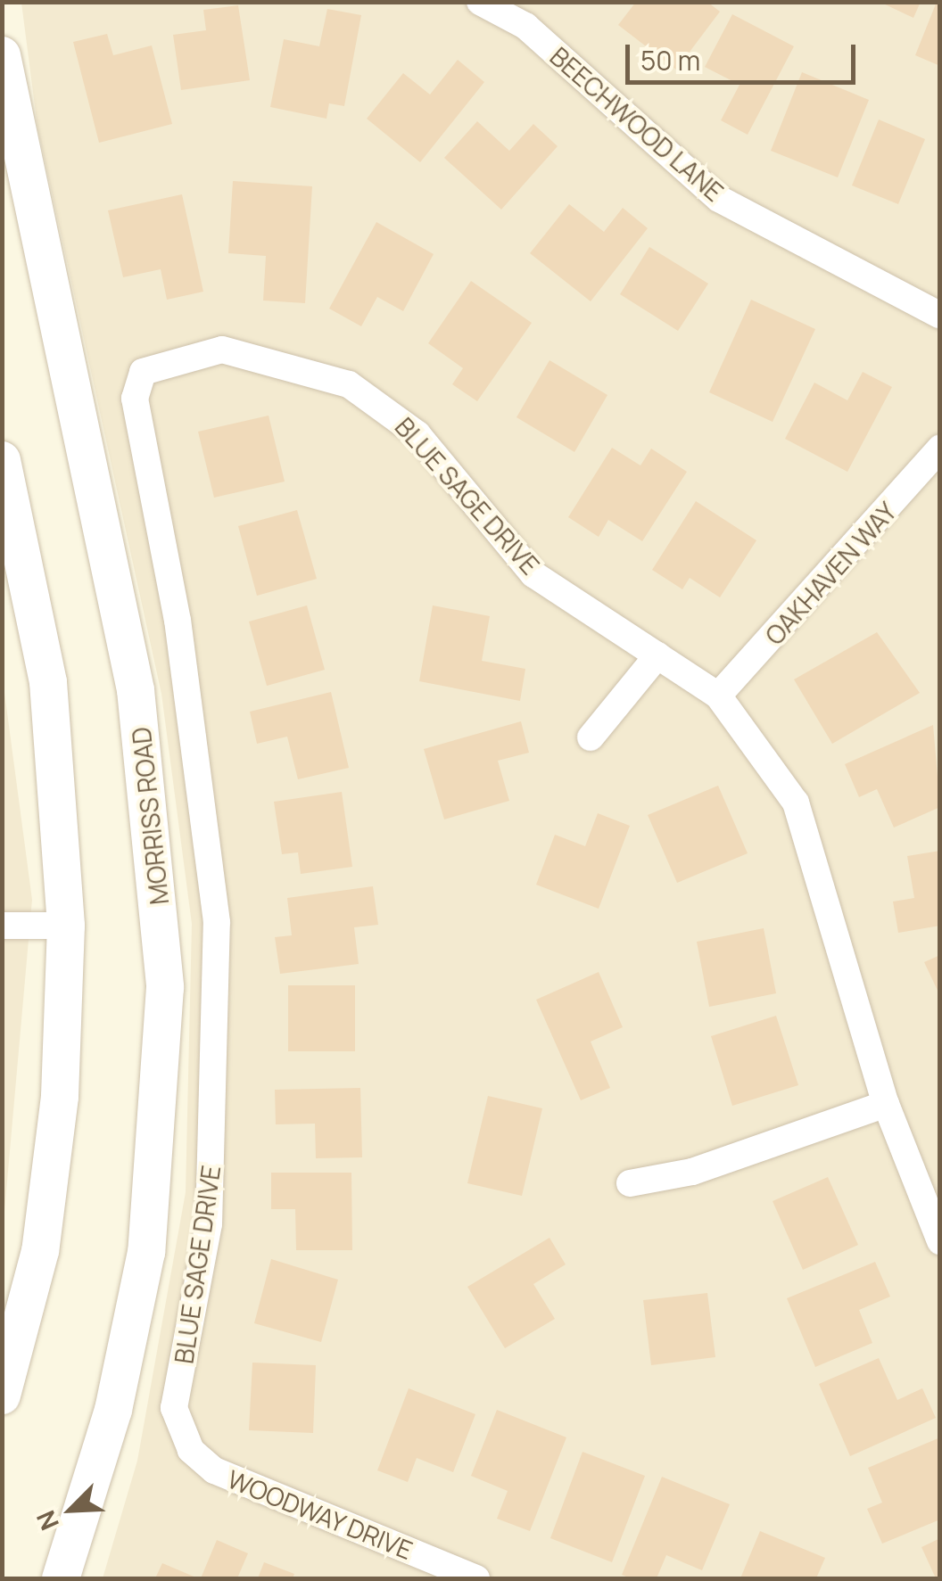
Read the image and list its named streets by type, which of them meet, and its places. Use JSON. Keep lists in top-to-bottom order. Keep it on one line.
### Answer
{"streets":{"main road":["MORRISS ROAD"],"street":["BEECHWOOD LANE","BLUE SAGE DRIVE","OAKHAVEN WAY","WOODWAY DRIVE"]},"crossings":[["BLUE SAGE DRIVE","OAKHAVEN WAY"],["BLUE SAGE DRIVE","WOODWAY DRIVE"]],"scale_bar":"50 m","north":"bottom left"}
